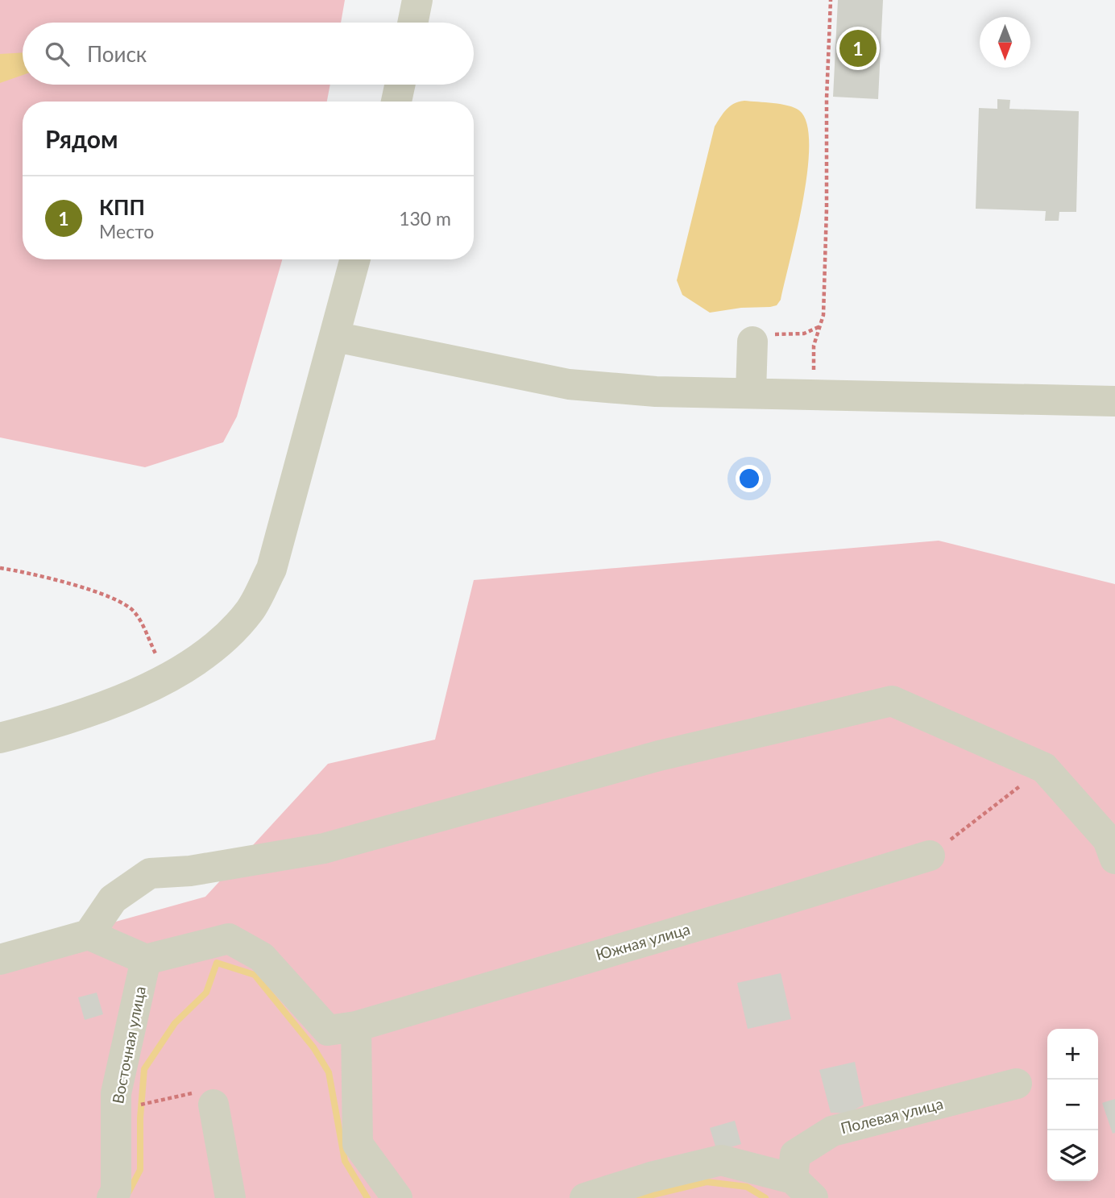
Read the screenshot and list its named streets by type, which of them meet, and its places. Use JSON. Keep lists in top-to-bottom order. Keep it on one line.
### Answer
{"streets":{"street":["Южная улица","Восточная улица","Полевая улица"]},"crossings":[["Южная улица","Восточная улица"]],"north":"bottom","page":{"search":"Поиск","pins":"1","heading":"Рядом","list":[{"mark":"1","name":"КПП","note":"Место","value":"130 m"}],"map_buttons":["+","−"]}}
